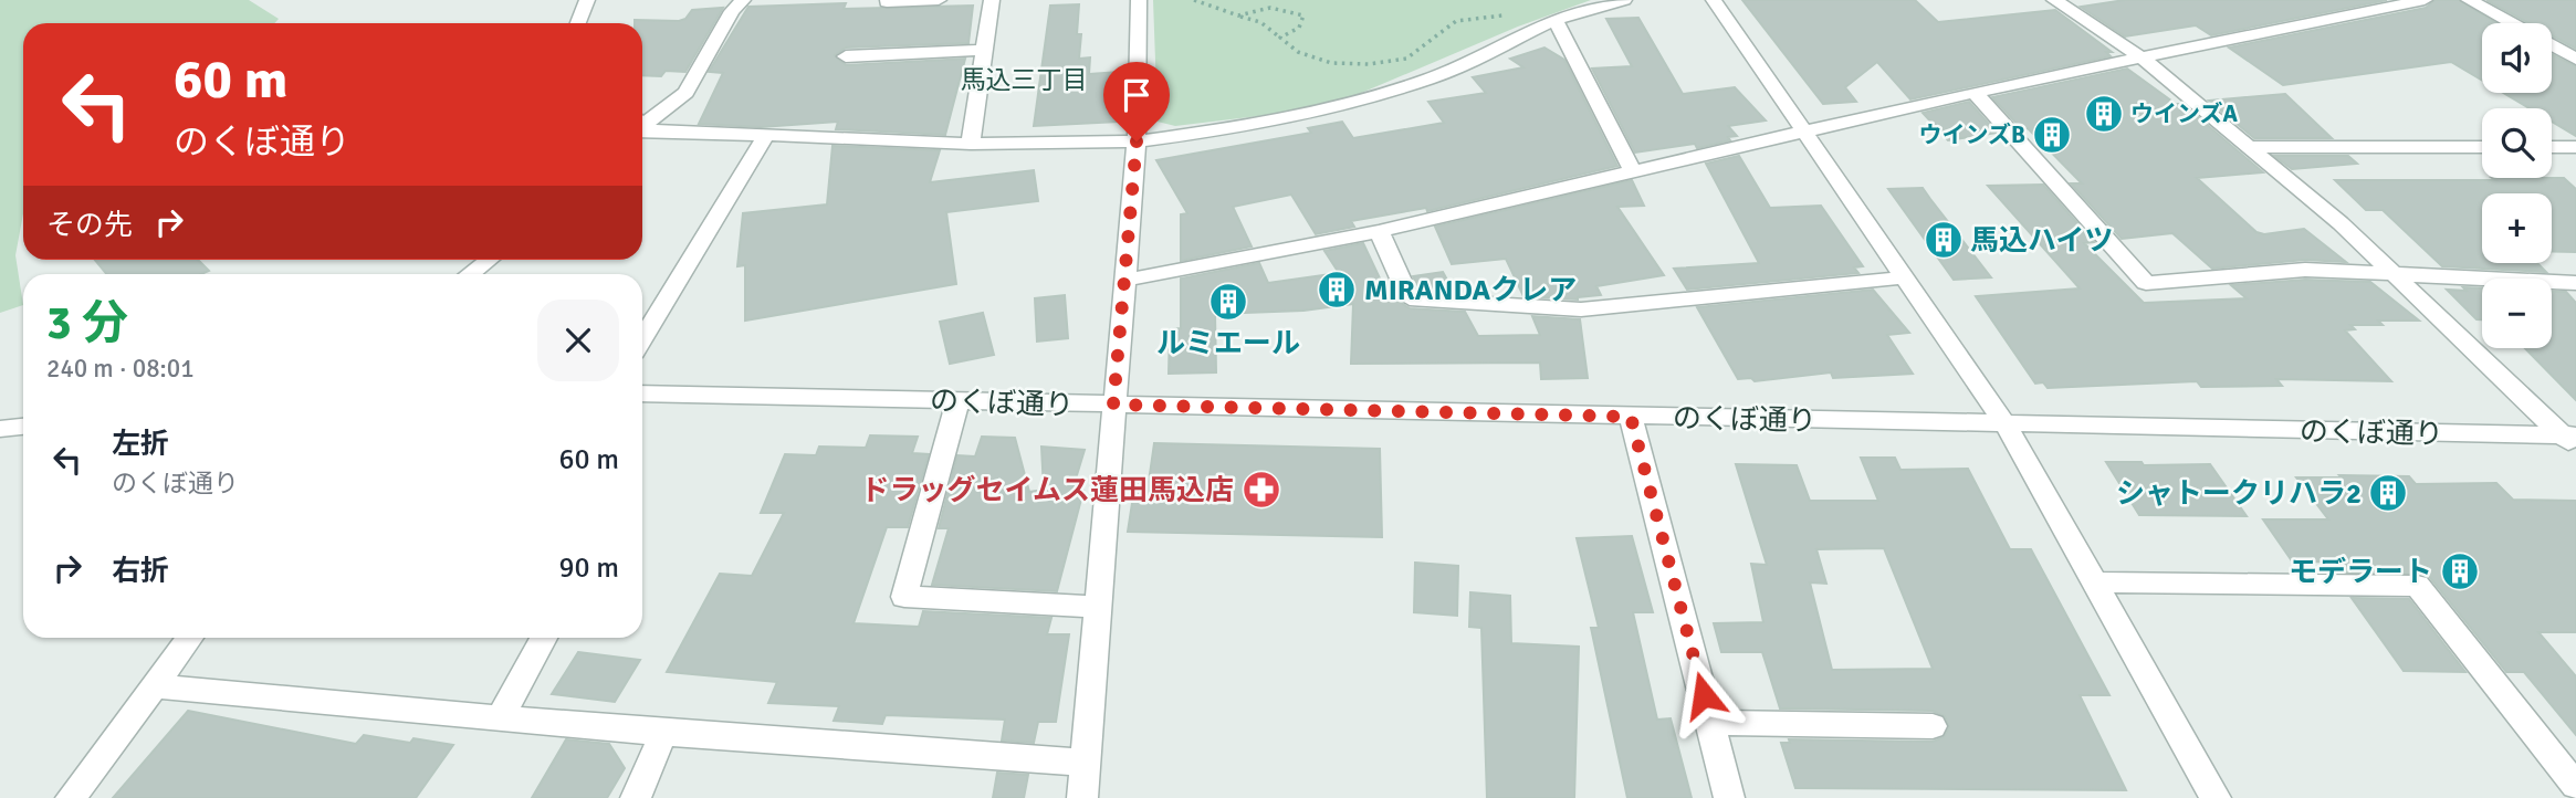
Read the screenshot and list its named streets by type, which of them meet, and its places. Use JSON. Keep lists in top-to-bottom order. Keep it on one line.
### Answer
{"streets":{"street":["のくぼ通り"]},"districts":["馬込三丁目"],"places":{"building":["ウインズA","ウインズB","馬込ハイツ","MIRANDAクレア","ルミエール","シャトークリハラ2","モデラート"],"pharmacy":["ドラッグセイムス蓮田馬込店"]},"page":{"map_buttons":["+","−"],"turn":["60 m","のくぼ通り"],"then":"その先","heading":["3 分","240 m · 08:01"],"list":[{"name":"左折","note":"のくぼ通り","value":"60 m"},{"name":"右折","value":"90 m"}]}}
